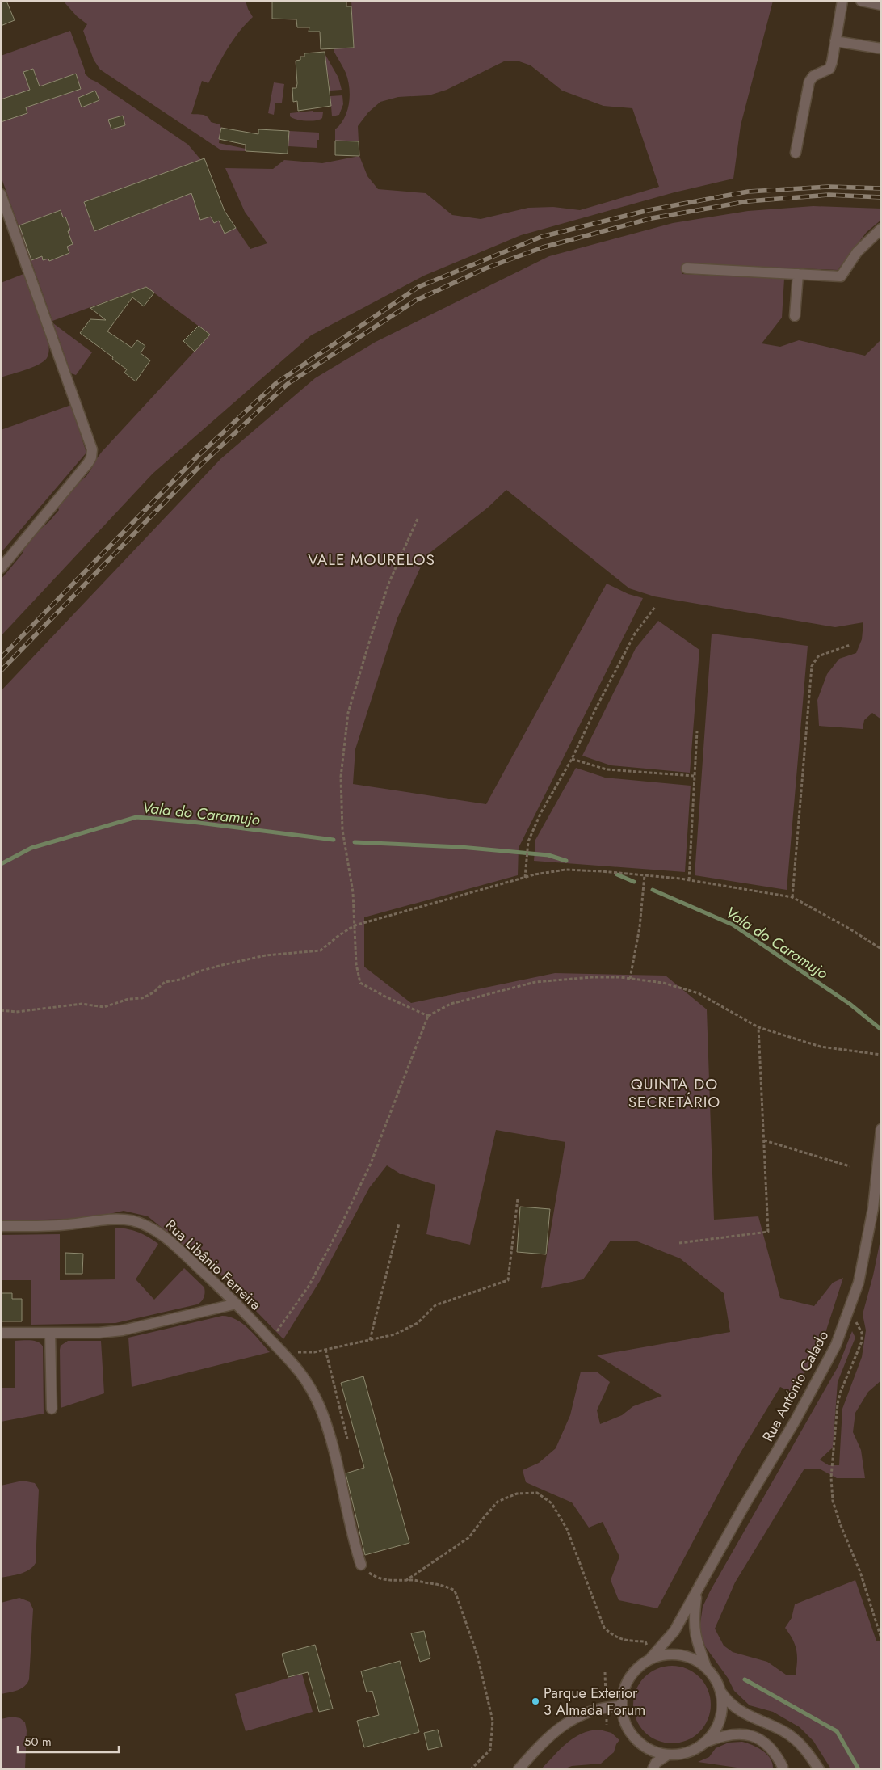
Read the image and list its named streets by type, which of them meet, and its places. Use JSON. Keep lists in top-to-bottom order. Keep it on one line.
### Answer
{"streets":{"street":["Rua Libânio Ferreira","Rua António Calado"]},"districts":["VALE MOURELOS","QUINTA DO SECRETÁRIO"],"water":["Vala do Caramujo"],"places":["Parque Exterior 3 Almada Forum"],"scale_bar":"50 m"}
